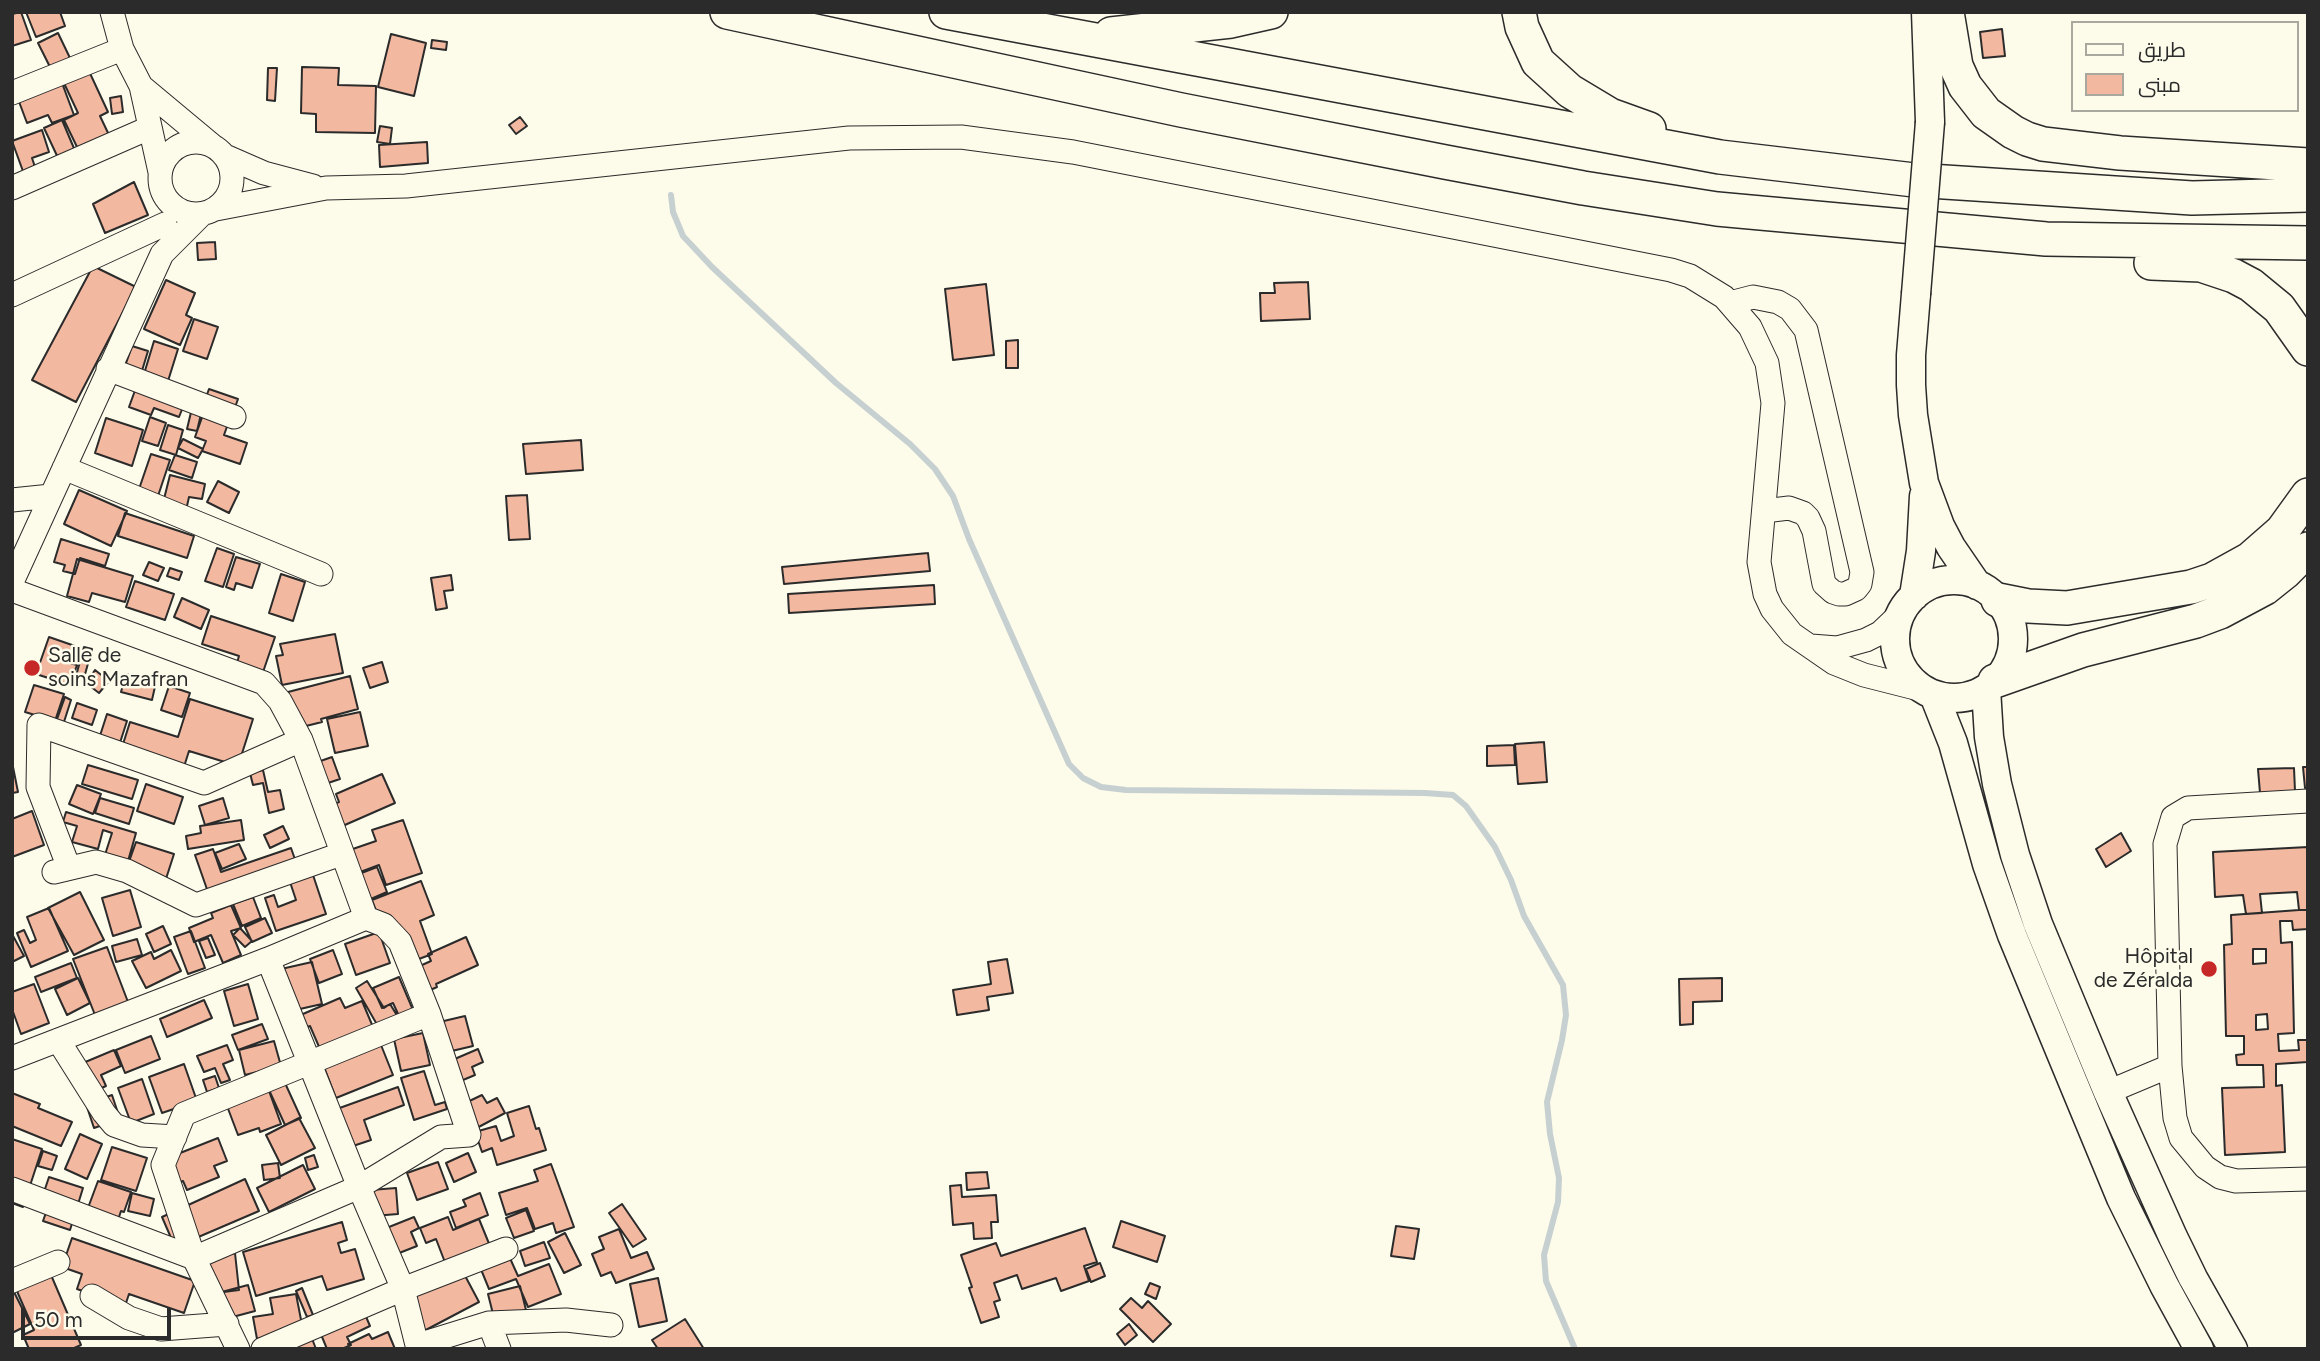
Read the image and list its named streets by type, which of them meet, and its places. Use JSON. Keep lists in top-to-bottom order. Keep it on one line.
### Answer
{"places":["Salle de soins Mazafran","Hôpital de Zéralda"],"legend":["طريق","مبنى"],"scale_bar":"50 m"}
